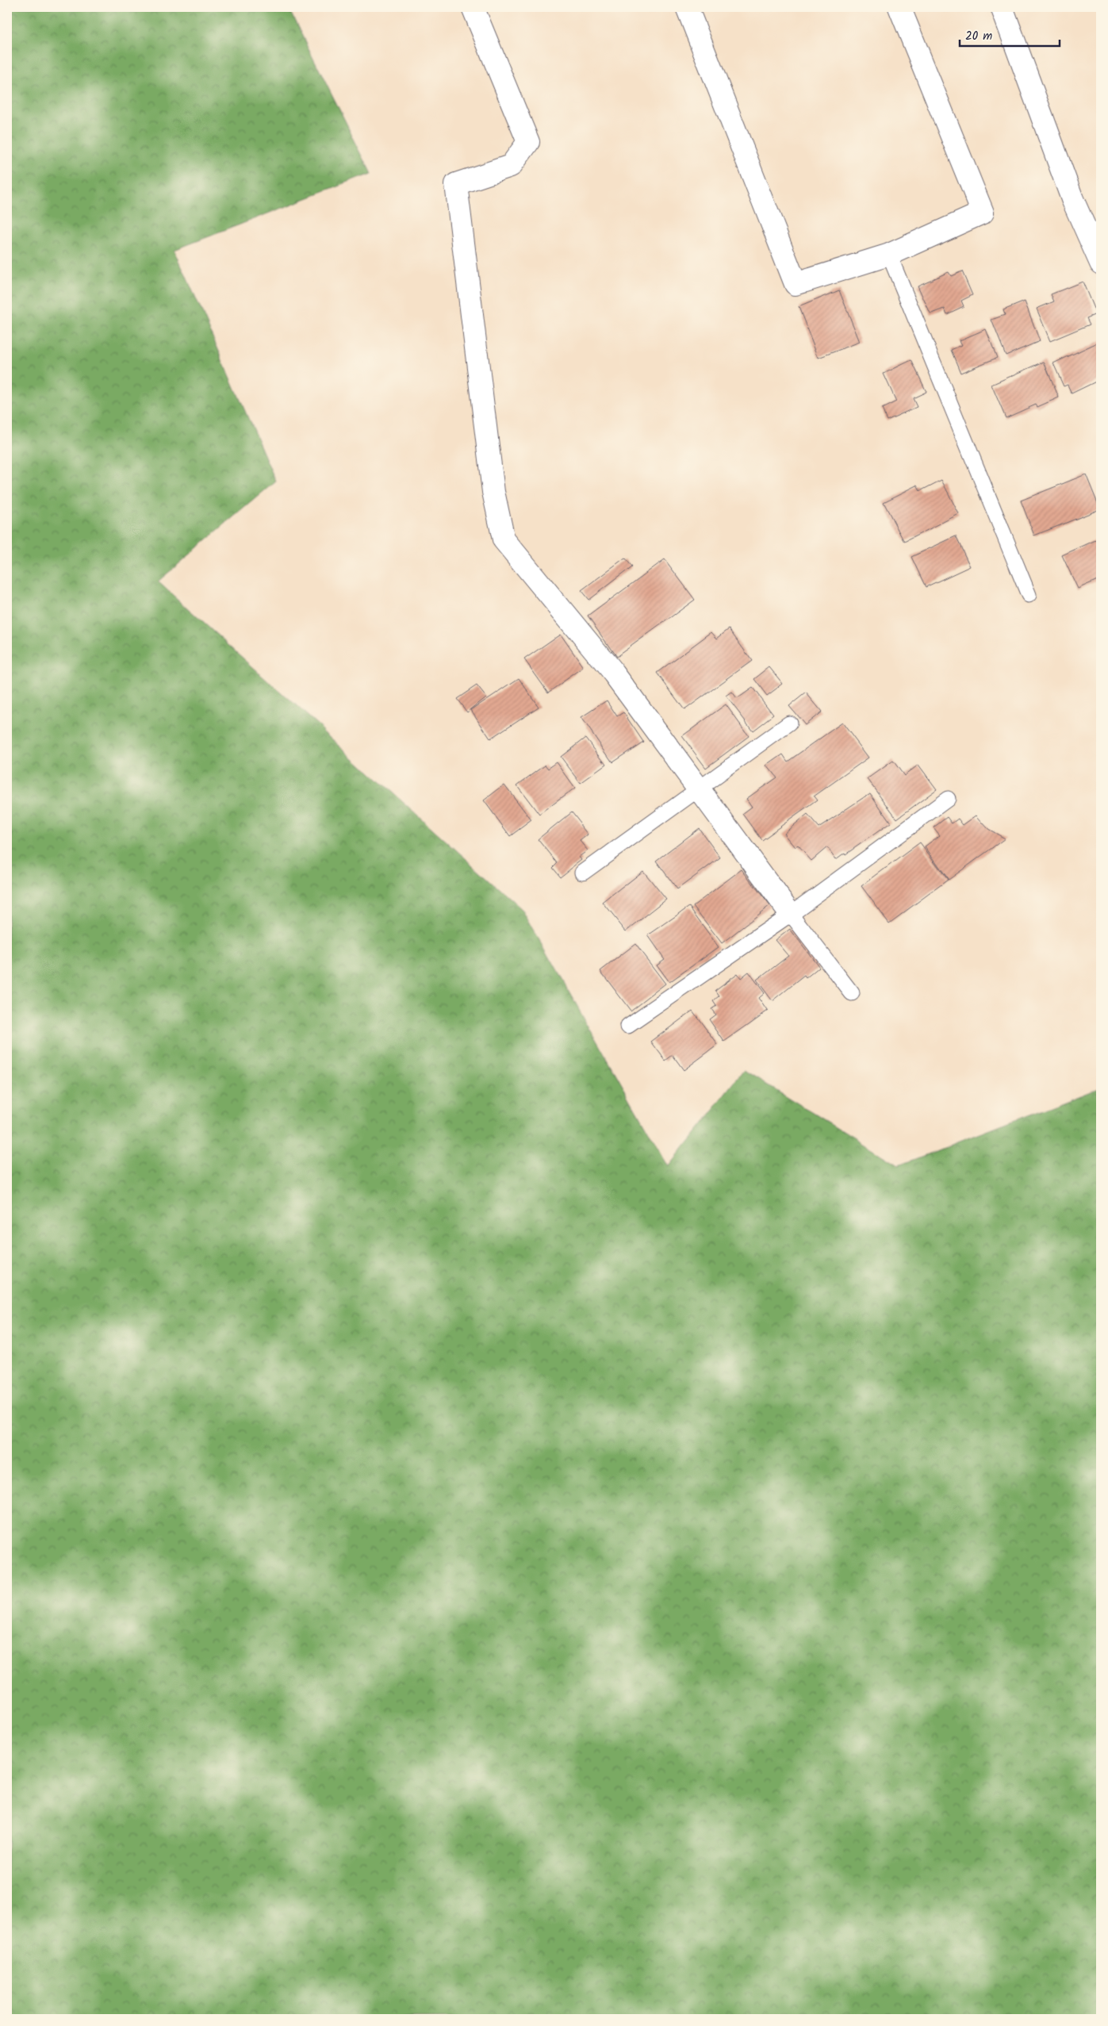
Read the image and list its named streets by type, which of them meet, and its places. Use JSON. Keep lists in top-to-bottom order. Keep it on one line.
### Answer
{"scale_bar":"20 m"}
